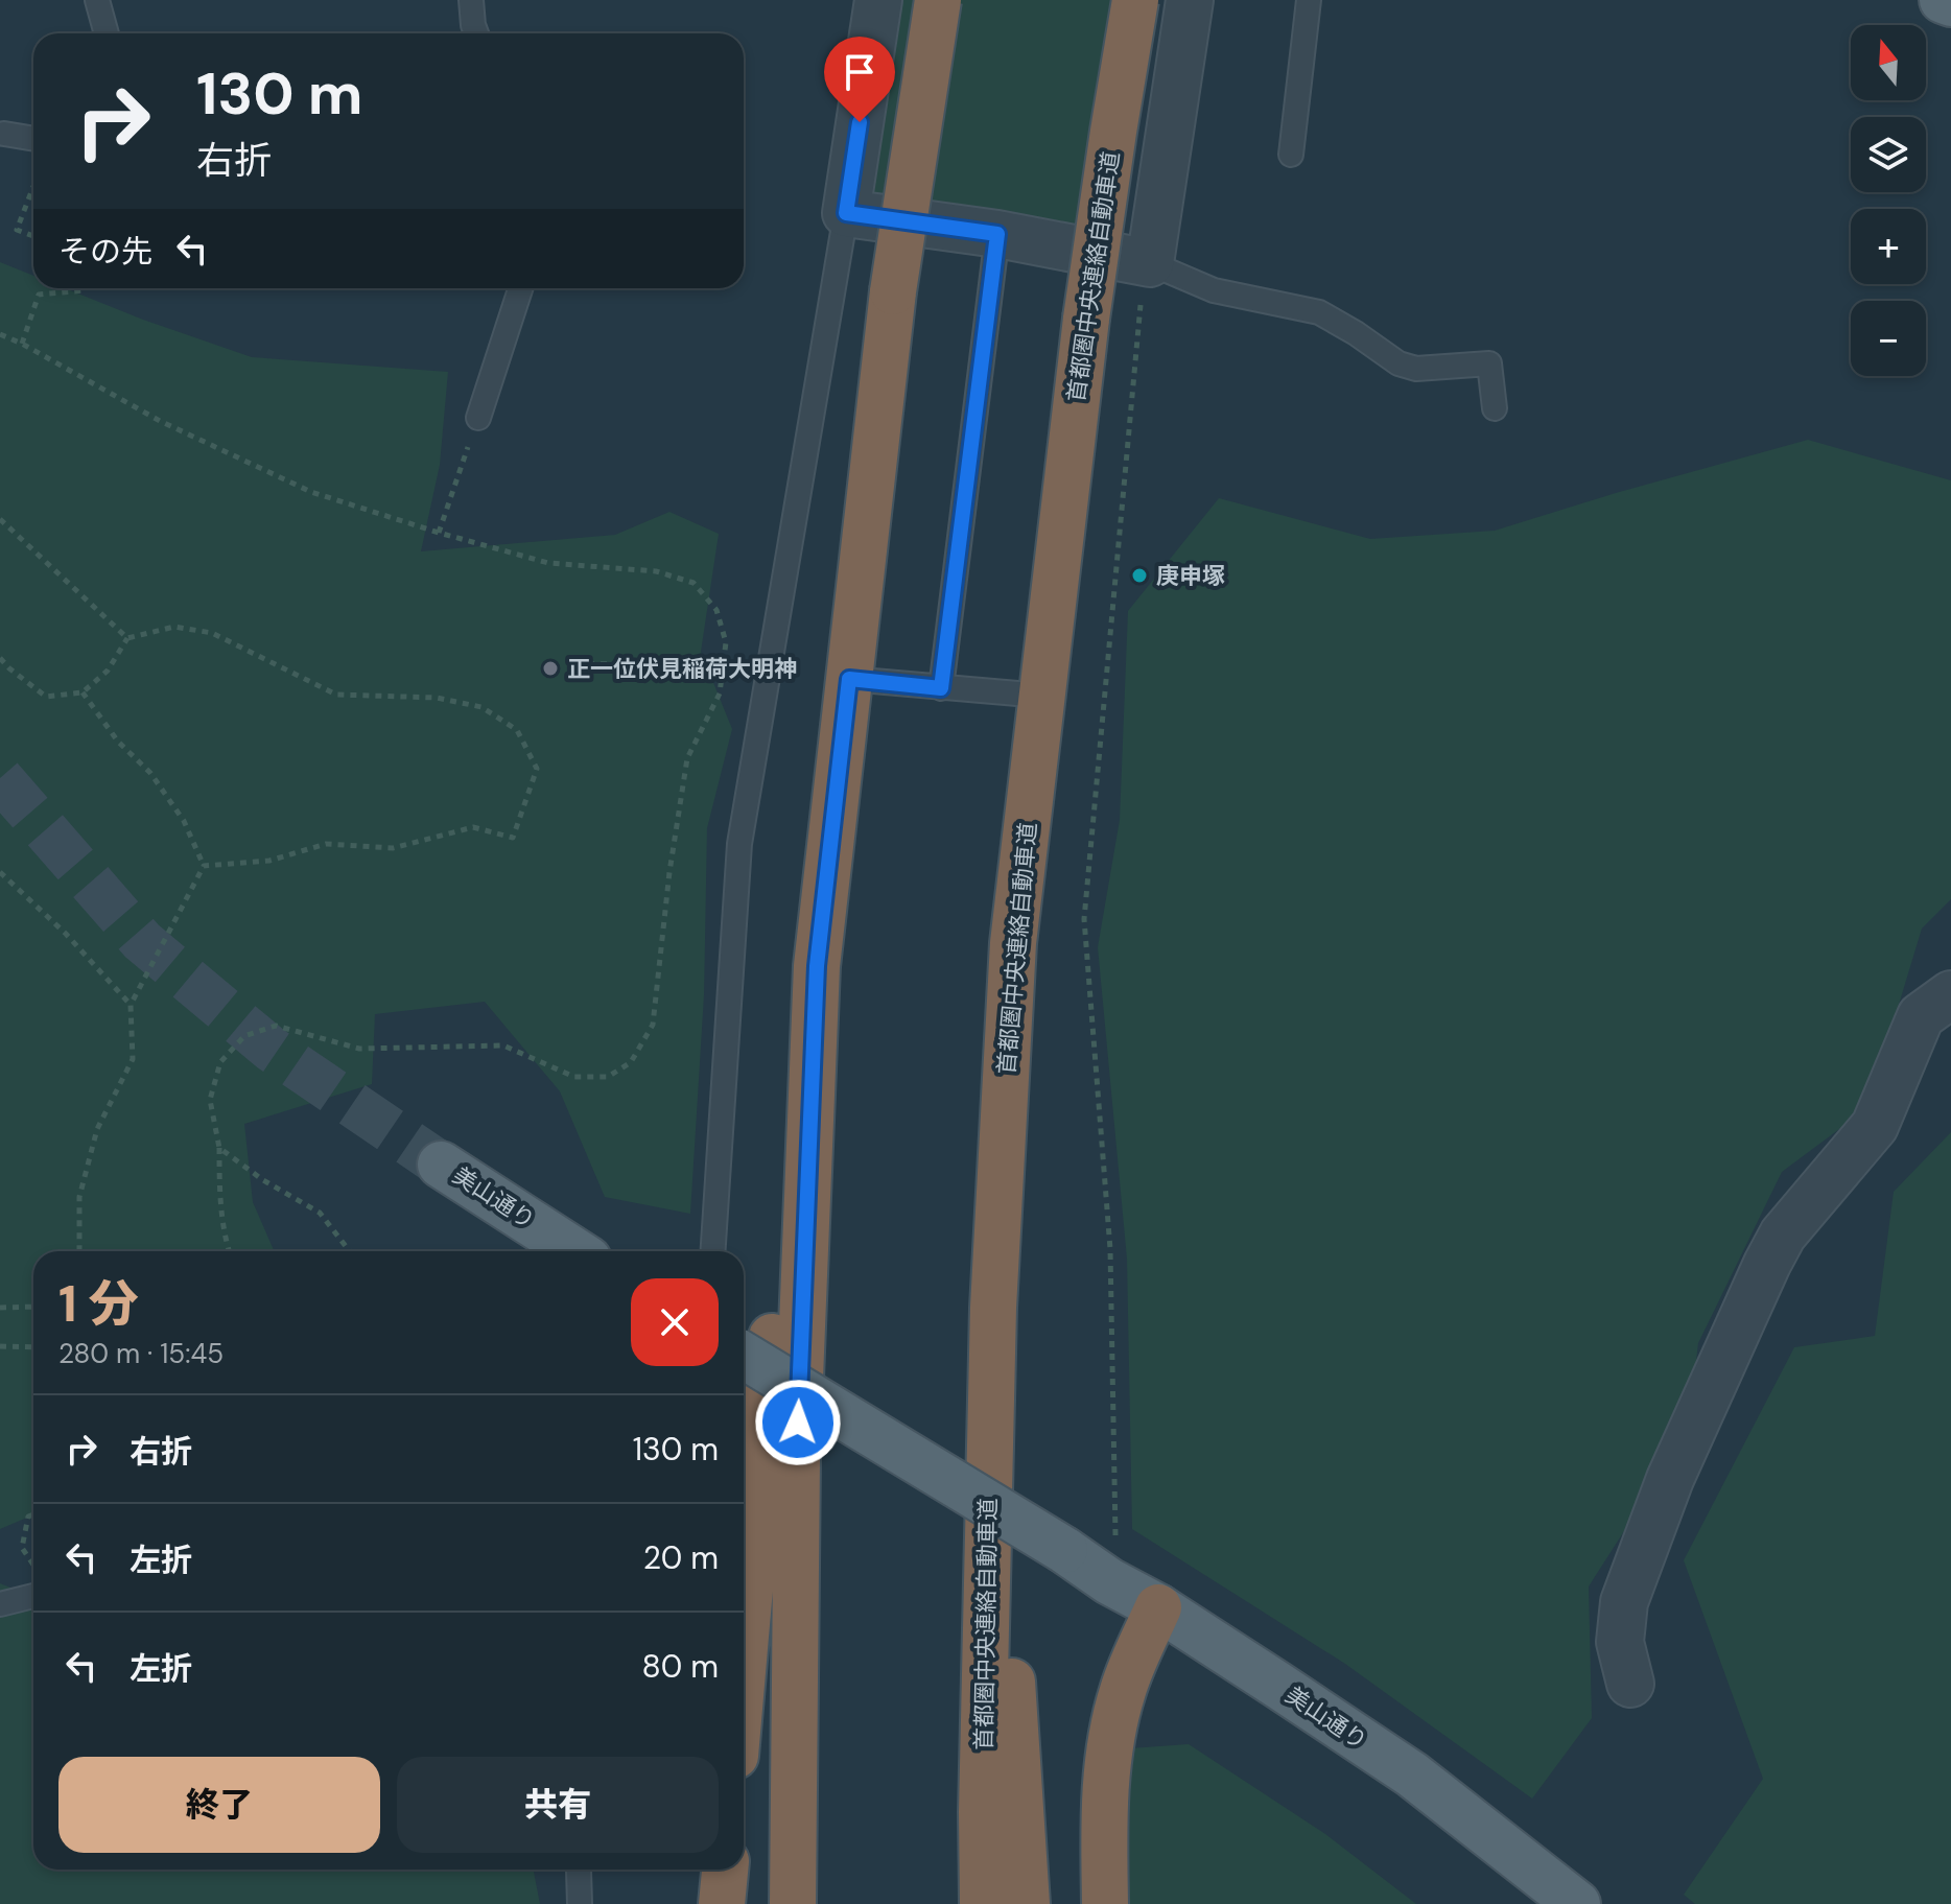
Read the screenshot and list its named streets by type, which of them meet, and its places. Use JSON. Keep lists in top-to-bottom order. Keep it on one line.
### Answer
{"streets":{"highway":["首都圏中央連絡自動車道"],"main road":["美山通り"]},"places":["庚申塚","正一位伏見稲荷大明神"],"north":"top","page":{"map_buttons":["+","−"],"turn":["130 m","右折"],"then":"その先","heading":["1 分","280 m · 15:45"],"list":[{"name":"右折","value":"130 m"},{"name":"左折","value":"20 m"},{"name":"左折","value":"80 m"}],"buttons":["終了","共有"]}}
